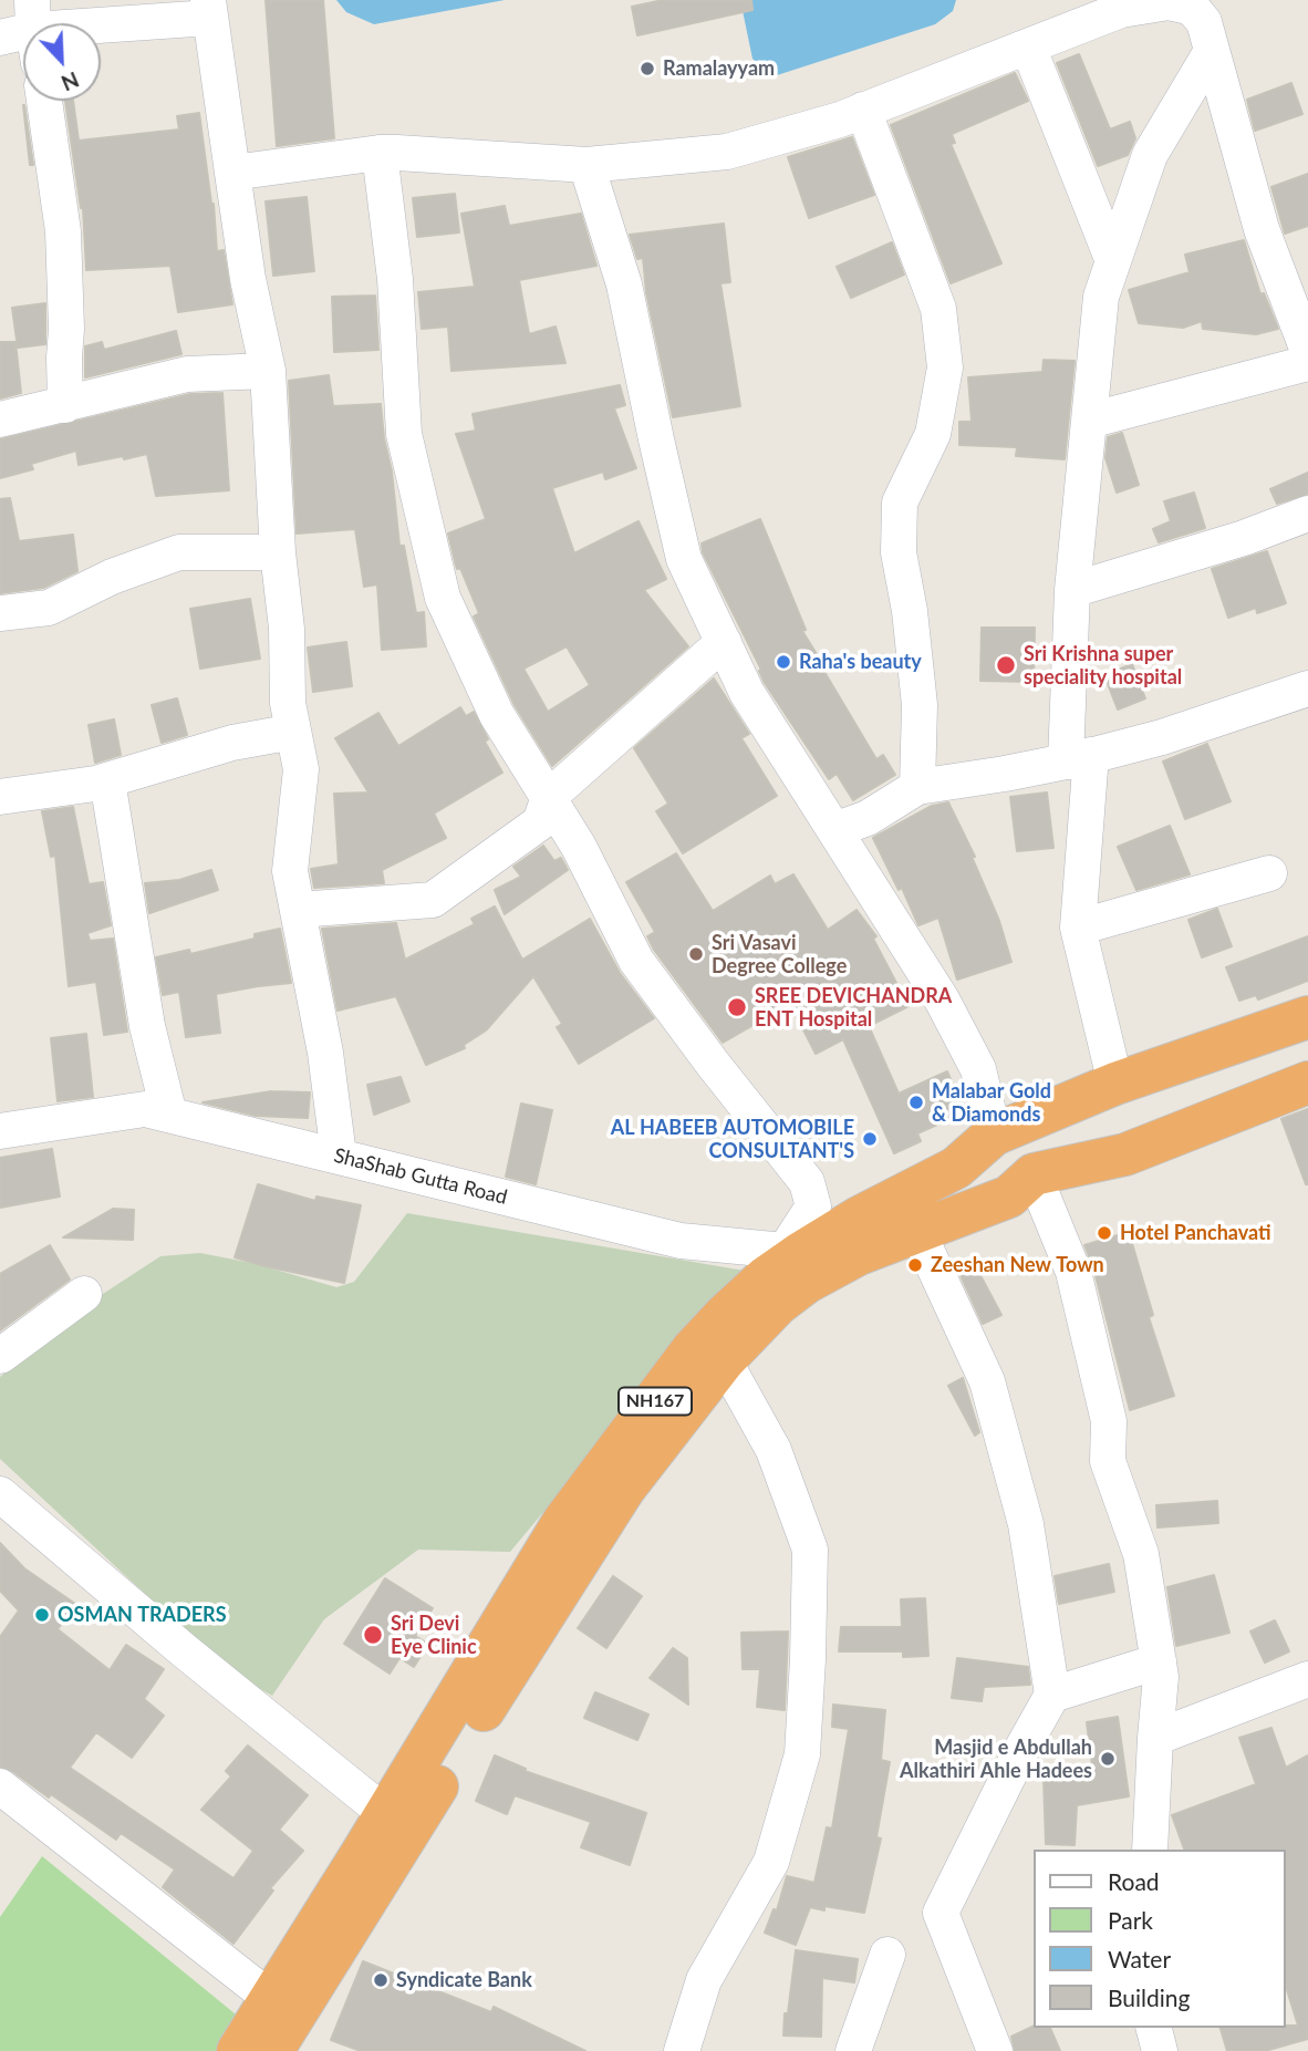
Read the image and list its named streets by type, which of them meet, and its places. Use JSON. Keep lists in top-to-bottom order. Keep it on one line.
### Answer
{"streets":{"highway":["NH167"],"street":["ShaShab Gutta Road"]},"crossings":[["ShaShab Gutta Road","NH167"]],"places":["Ramalayyam","Raha's beauty","Sri Krishna super speciality hospital","Sri Vasavi Degree College","SREE DEVICHANDRA ENT Hospital","Malabar Gold & Diamonds","AL HABEEB AUTOMOBILE CONSULTANT'S","Hotel Panchavati","Zeeshan New Town","OSMAN TRADERS","Sri Devi Eye Clinic","Masjid e Abdullah Alkathiri Ahle Hadees","Syndicate Bank"],"legend":["Road","Park","Water","Building"],"north":"bottom right"}
